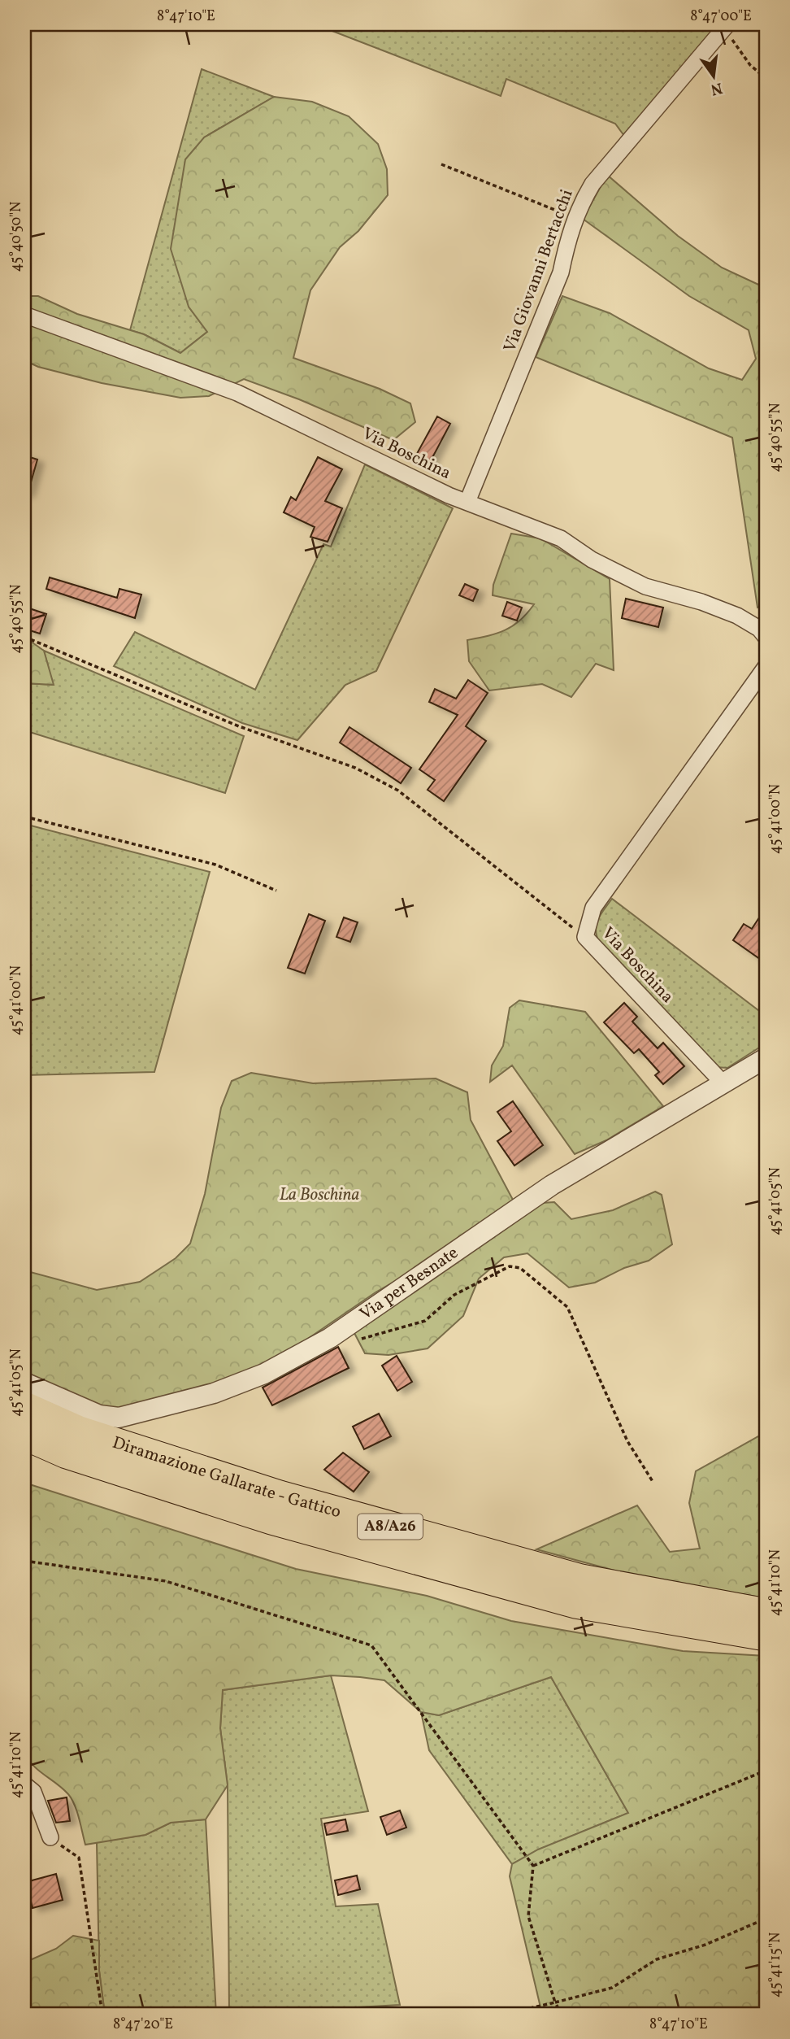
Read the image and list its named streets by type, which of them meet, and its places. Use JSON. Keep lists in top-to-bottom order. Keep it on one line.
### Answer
{"streets":{"highway":["Diramazione Gallarate - Gattico","A8/A26"],"street":["Via Giovanni Bertacchi","Via Boschina","Via per Besnate"]},"crossings":[["Via Giovanni Bertacchi","Via Boschina"],["Via Boschina","Via per Besnate"]],"parks":["La Boschina"],"north":"bottom","coordinates":["8°47'10\"E","8°47'00\"E","45°40'50\"N","45°40'55\"N","45°41'00\"N","45°41'05\"N","45°41'10\"N","45°41'15\"N","8°47'20\"E"]}
